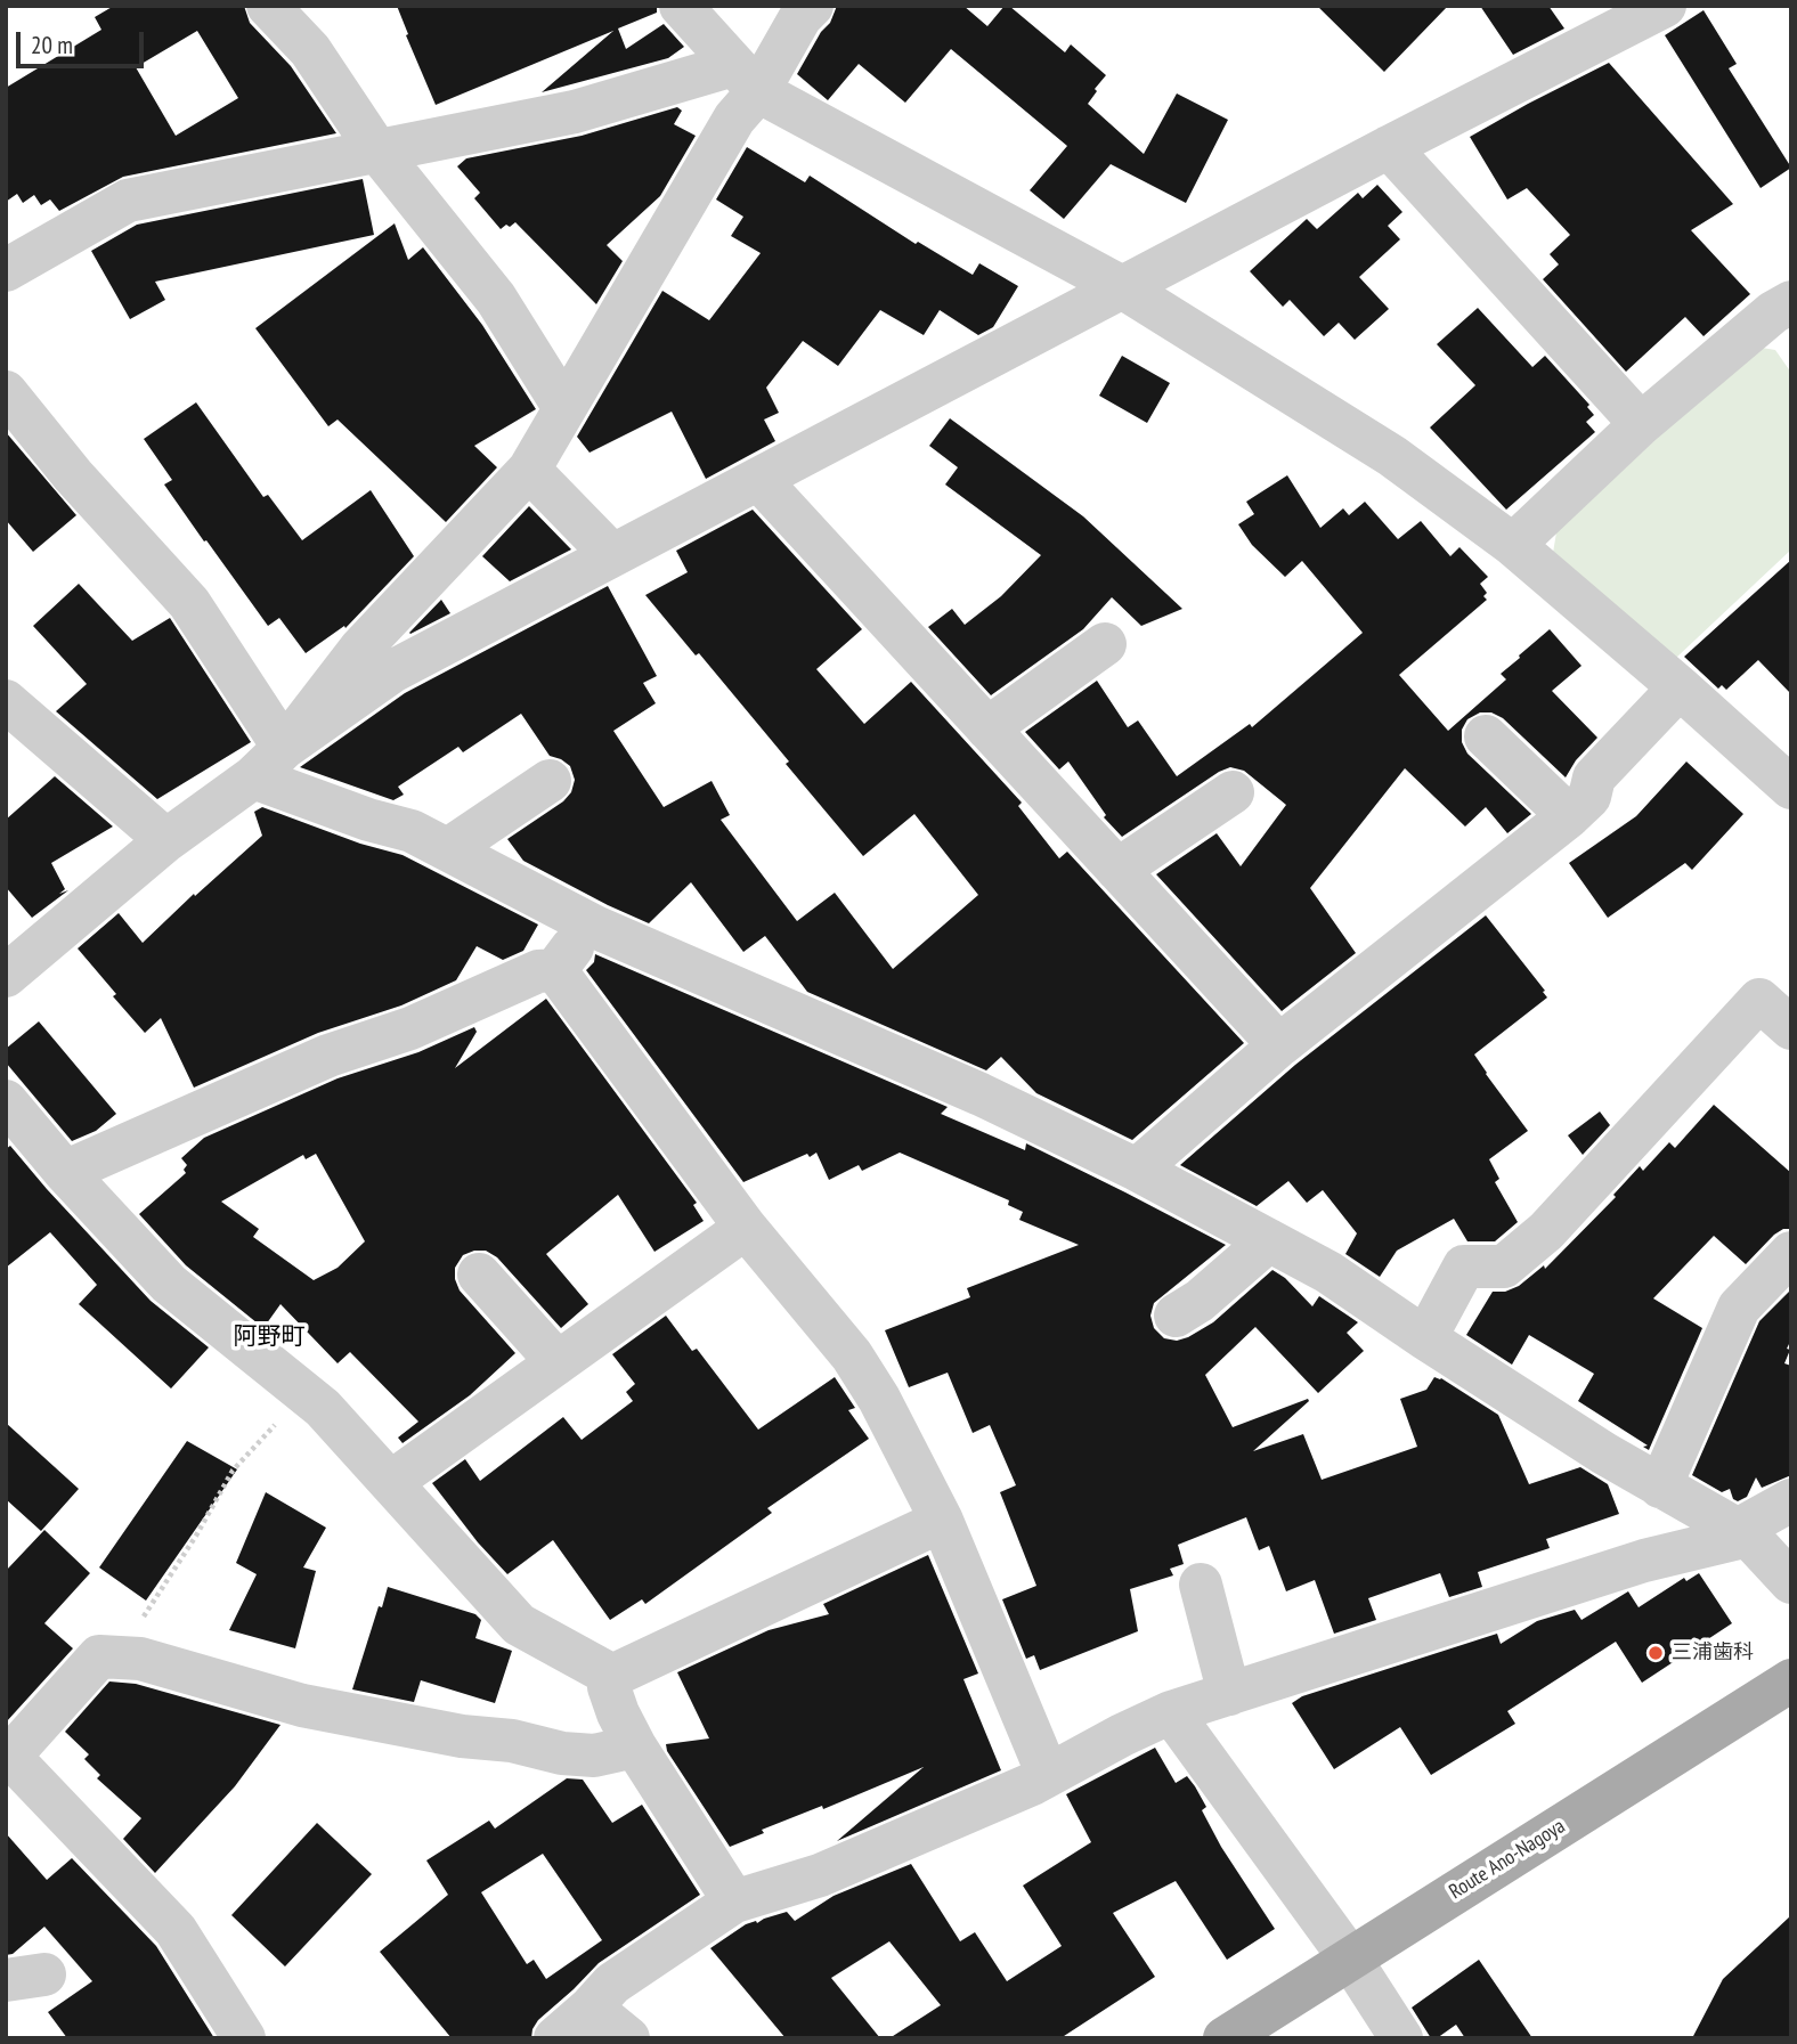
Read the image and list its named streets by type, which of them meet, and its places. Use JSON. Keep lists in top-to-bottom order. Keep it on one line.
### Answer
{"streets":{"main road":["Route Ano-Nagoya"]},"districts":["阿野町"],"places":["三浦歯科"],"scale_bar":"20 m"}
